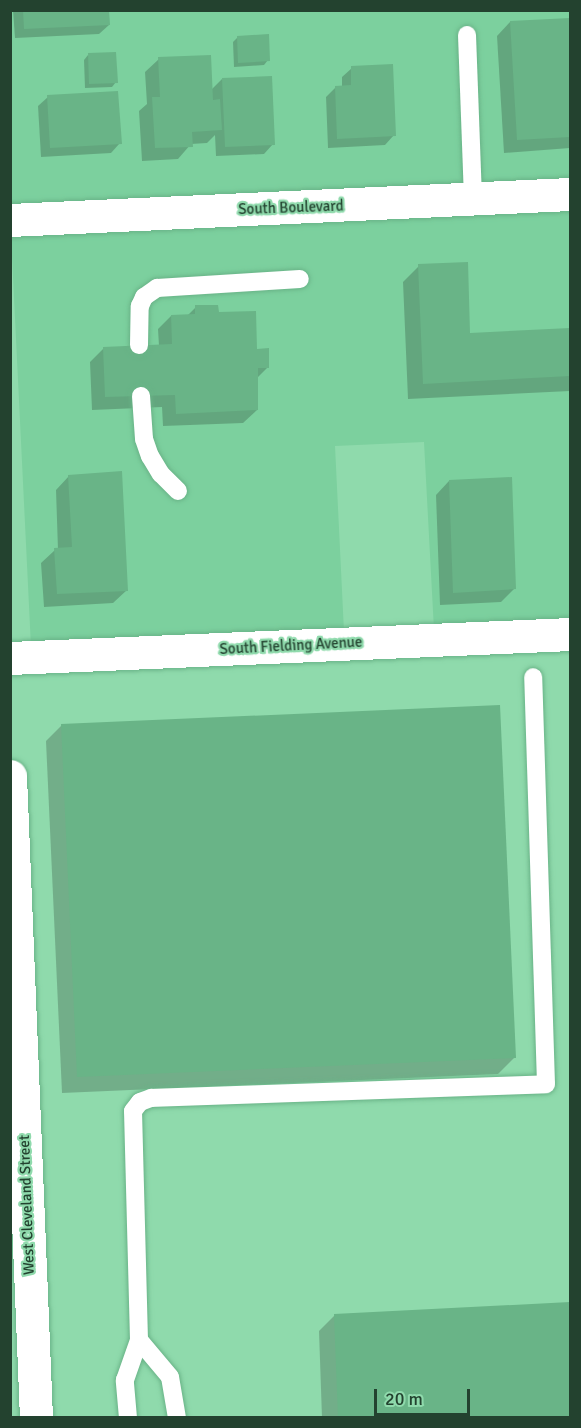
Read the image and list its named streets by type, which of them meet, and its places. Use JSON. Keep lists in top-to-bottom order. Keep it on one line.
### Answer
{"streets":{"street":["South Boulevard","South Fielding Avenue","West Cleveland Street"]},"scale_bar":"20 m"}
